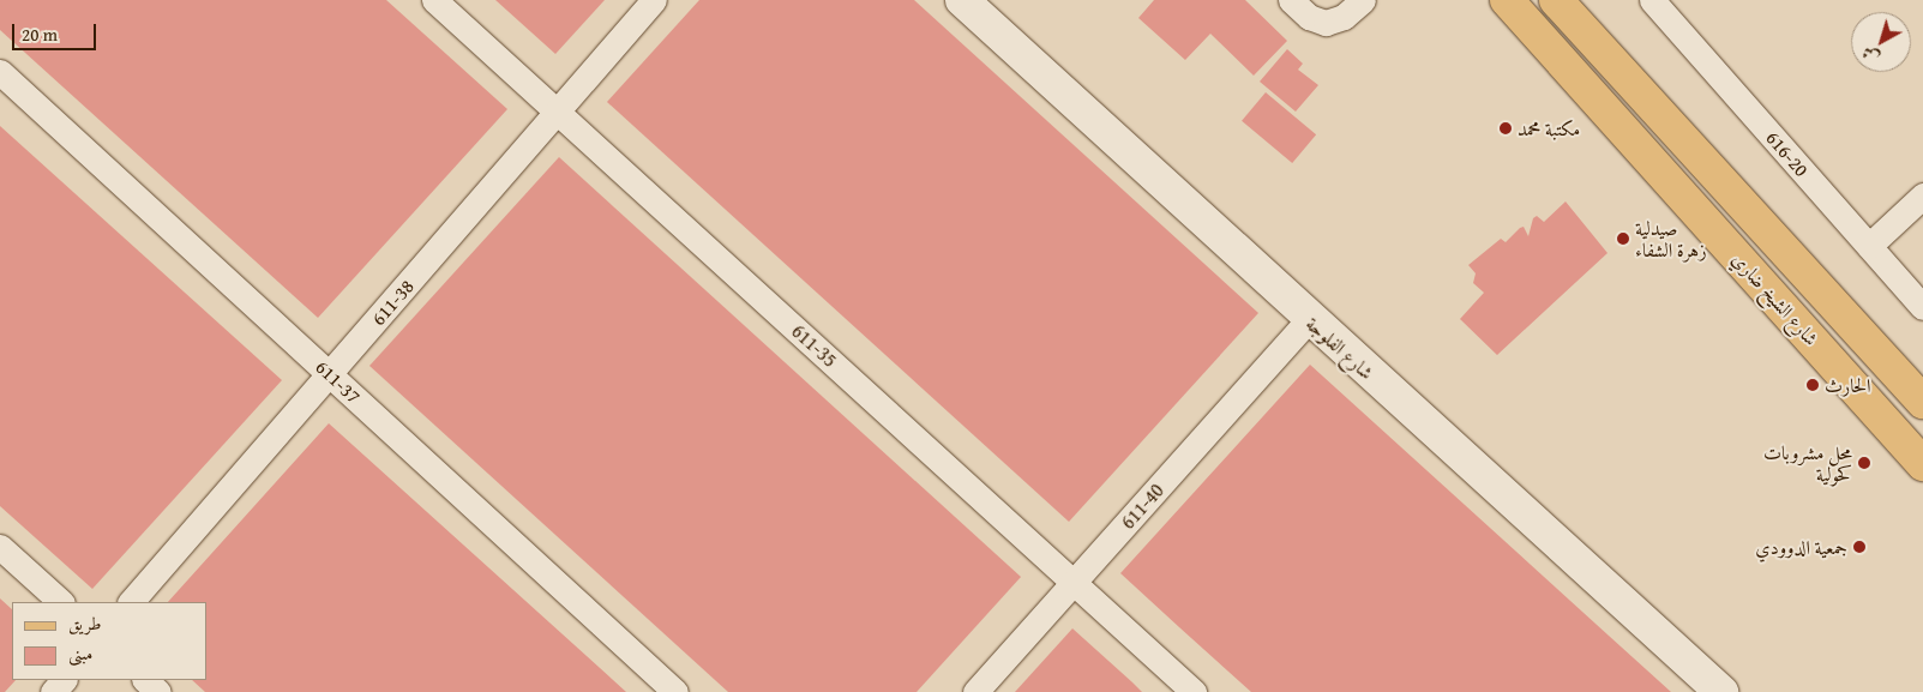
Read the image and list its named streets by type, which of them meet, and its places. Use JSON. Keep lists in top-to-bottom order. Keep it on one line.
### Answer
{"streets":{"main road":["شارع الشيخ ضاري"],"street":["616-20","611-38","611-35","شارع الفلوجة","611-37","611-40"]},"crossings":[["611-38","611-35"],["611-38","611-37"],["611-35","611-40"],["شارع الفلوجة","611-40"]],"places":["مكتبة محمد","صيدلية زهرة الشفاء","الحارث","محل مشروبات كحولية","جمعية الدوودي"],"legend":["طريق","مبنى"],"scale_bar":"20 m","north":"bottom left"}
